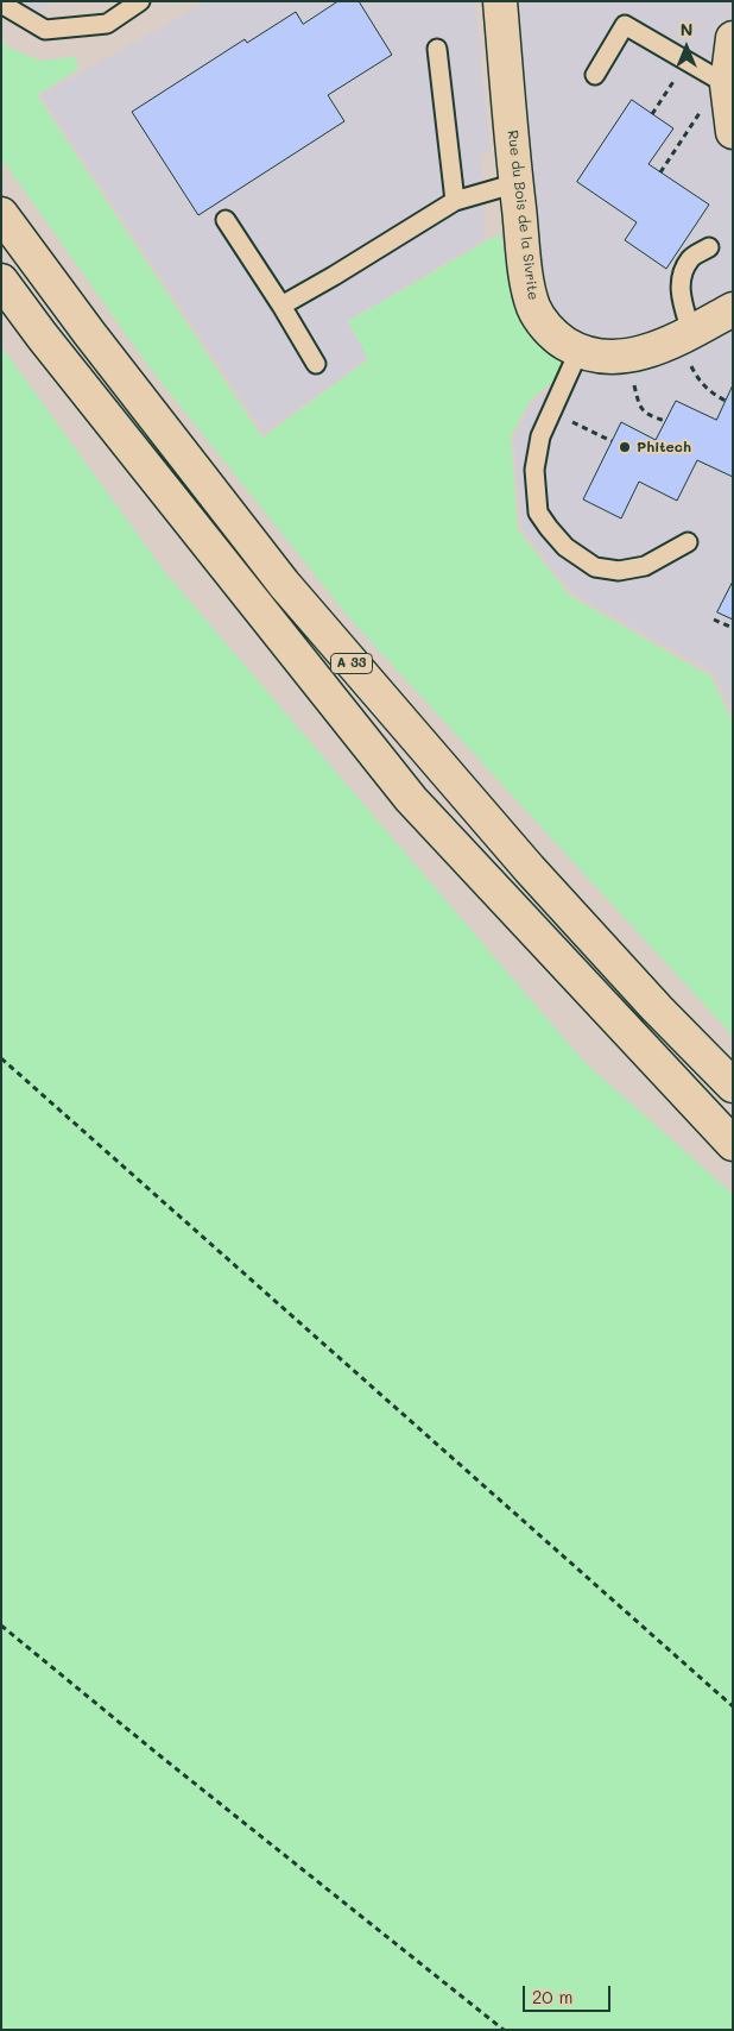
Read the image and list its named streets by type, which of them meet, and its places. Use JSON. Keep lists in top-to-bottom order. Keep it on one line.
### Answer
{"streets":{"main road":["Rue du Bois de la Sivrite","A 33"]},"places":["Phitech"],"scale_bar":"20 m","north":"top"}
